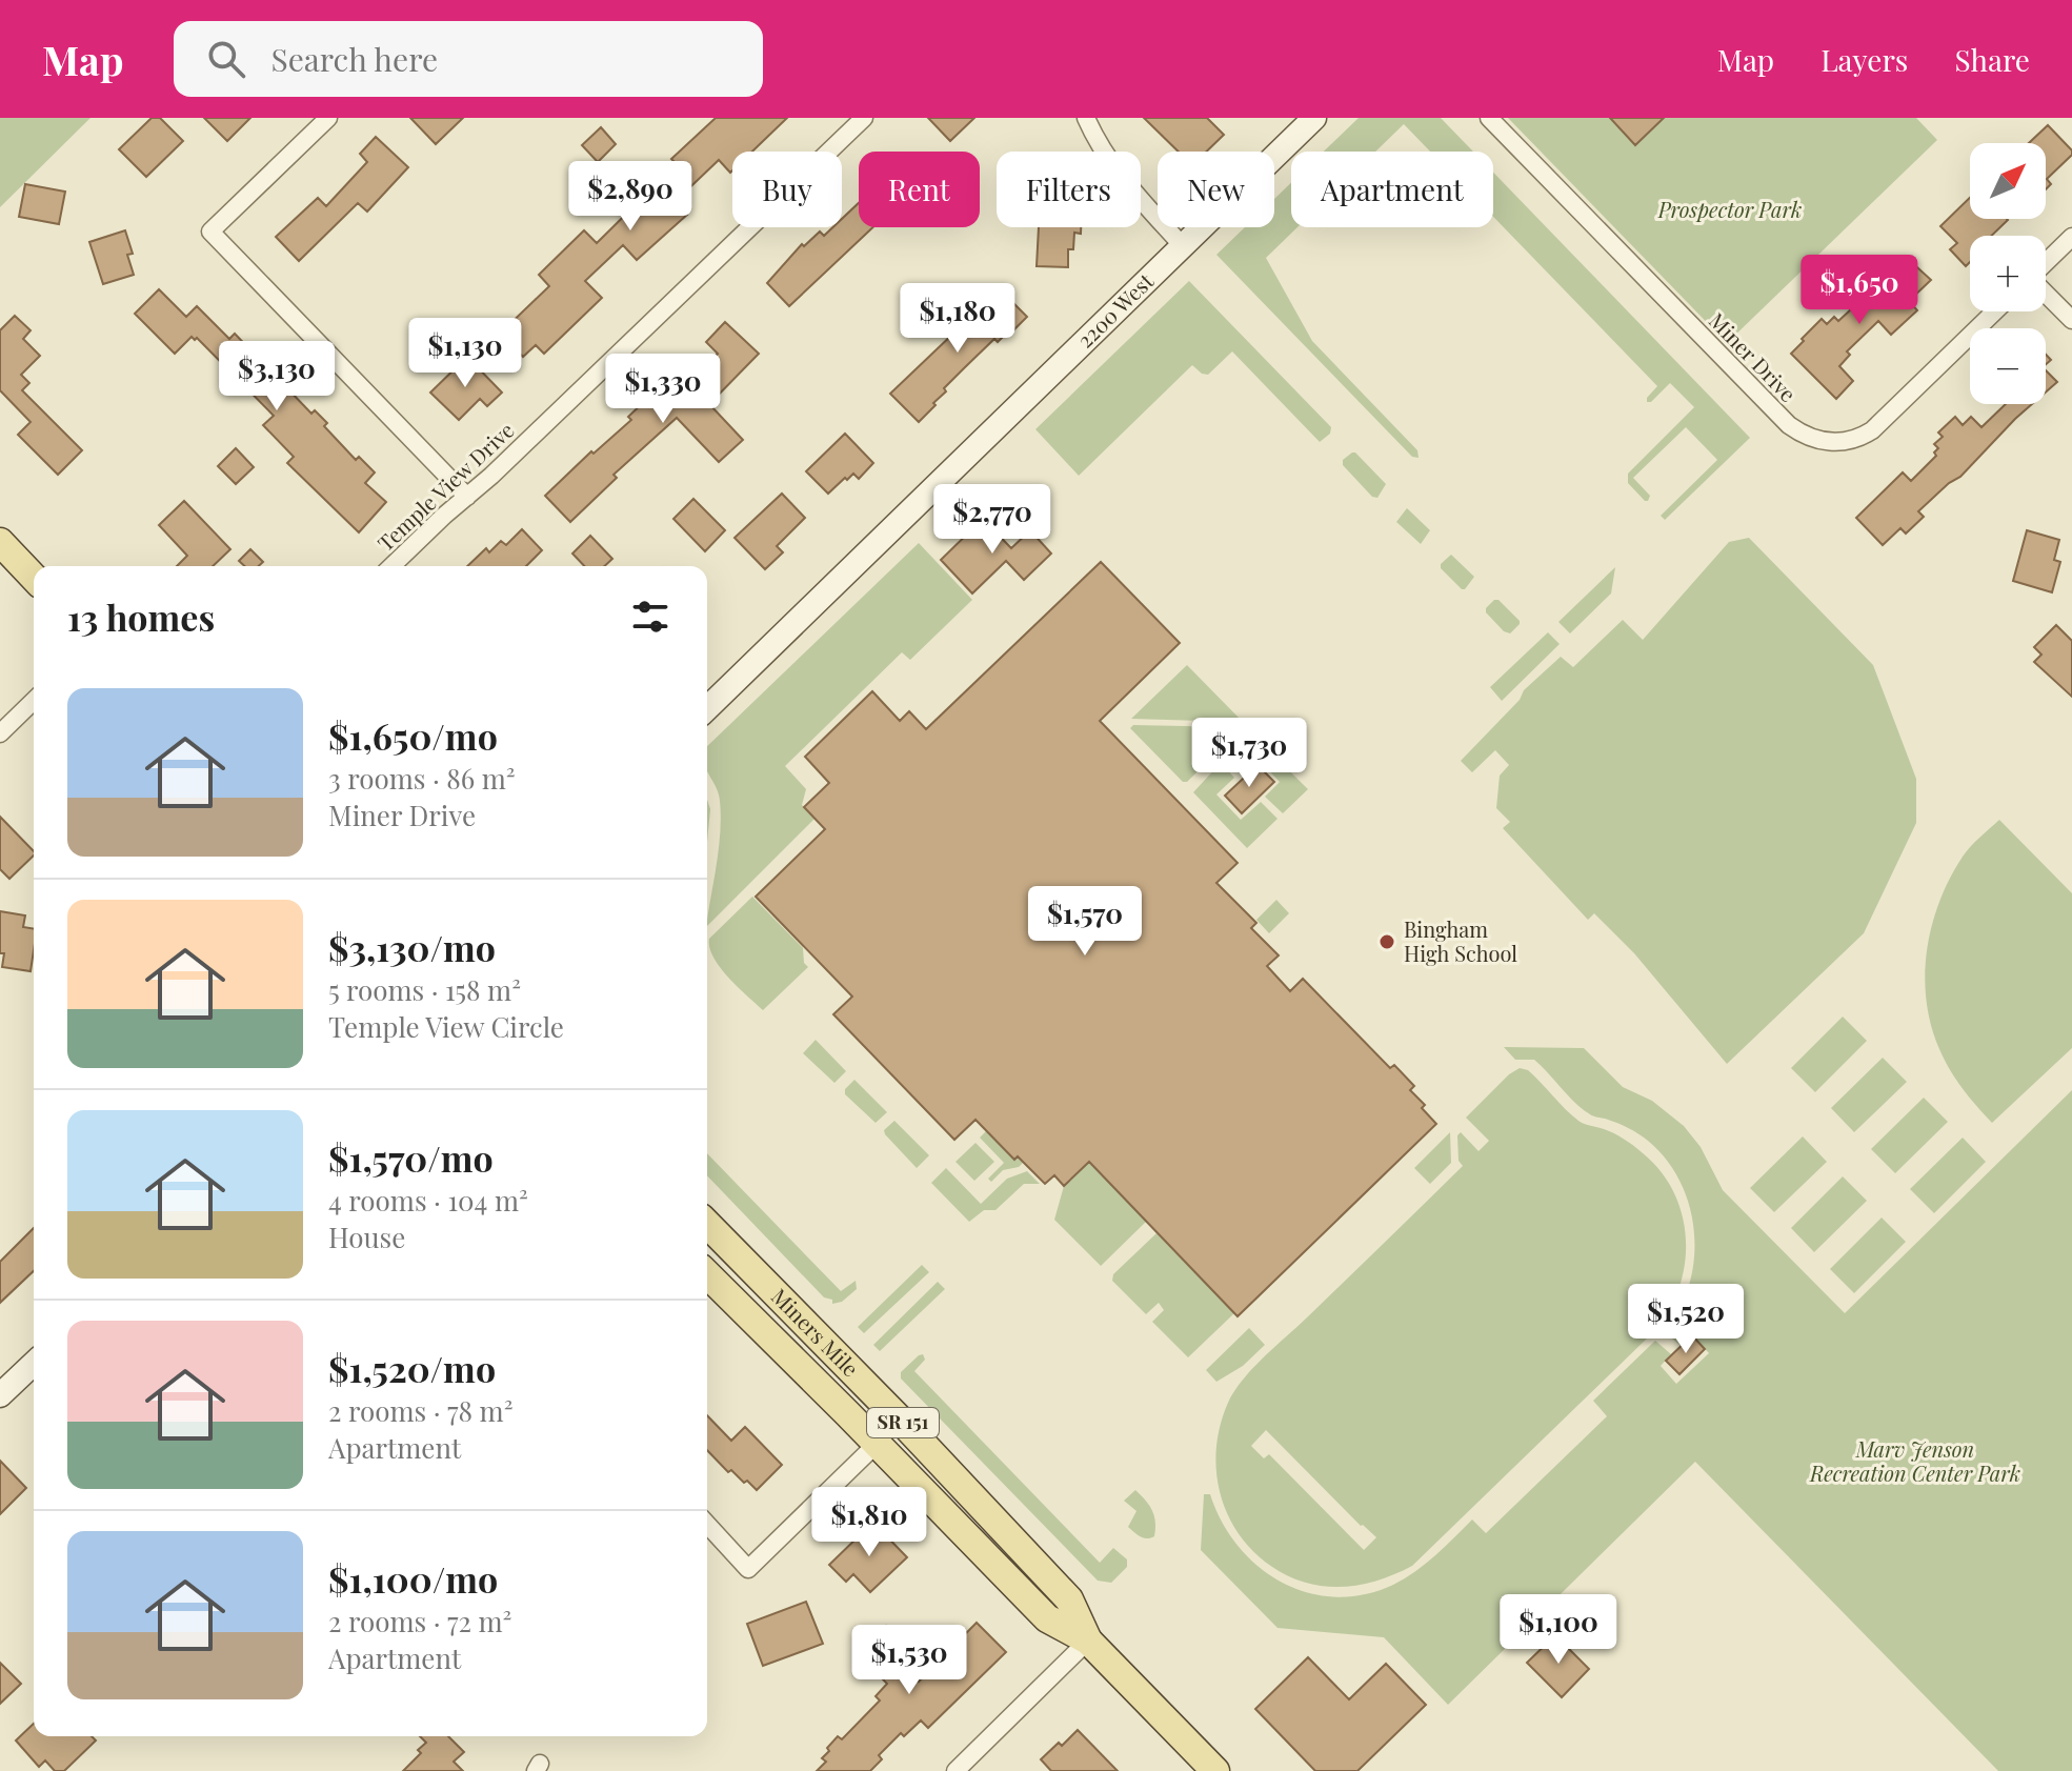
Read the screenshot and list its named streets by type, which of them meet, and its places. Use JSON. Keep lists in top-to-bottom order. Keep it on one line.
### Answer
{"streets":{"main road":["Miners Mile","SR 151"],"street":["2200 West","Miner Drive","Temple View Drive"]},"parks":["Prospector Park","Marv Jenson Recreation Center Park"],"places":["Bingham High School"],"north":"top right","page":{"header":"Map","search":"Search here","nav":["Map","Layers","Share"],"map_buttons":["+","−"],"chip":["Buy","Rent","Filters","New","Apartment"],"price":["$2,890","$1,650","$1,180","$1,130","$3,130","$1,330","$2,770","$1,730","$1,570","$1,520","$1,810","$1,100","$1,530"],"heading":"13 homes","list":[{"name":"$1,650/mo","note":"3 rooms · 86 m² · Miner Drive"},{"name":"$3,130/mo","note":"5 rooms · 158 m² · Temple View Circle"},{"name":"$1,570/mo","note":"4 rooms · 104 m² · House"},{"name":"$1,520/mo","note":"2 rooms · 78 m² · Apartment"},{"name":"$1,100/mo","note":"2 rooms · 72 m² · Apartment"}]}}
